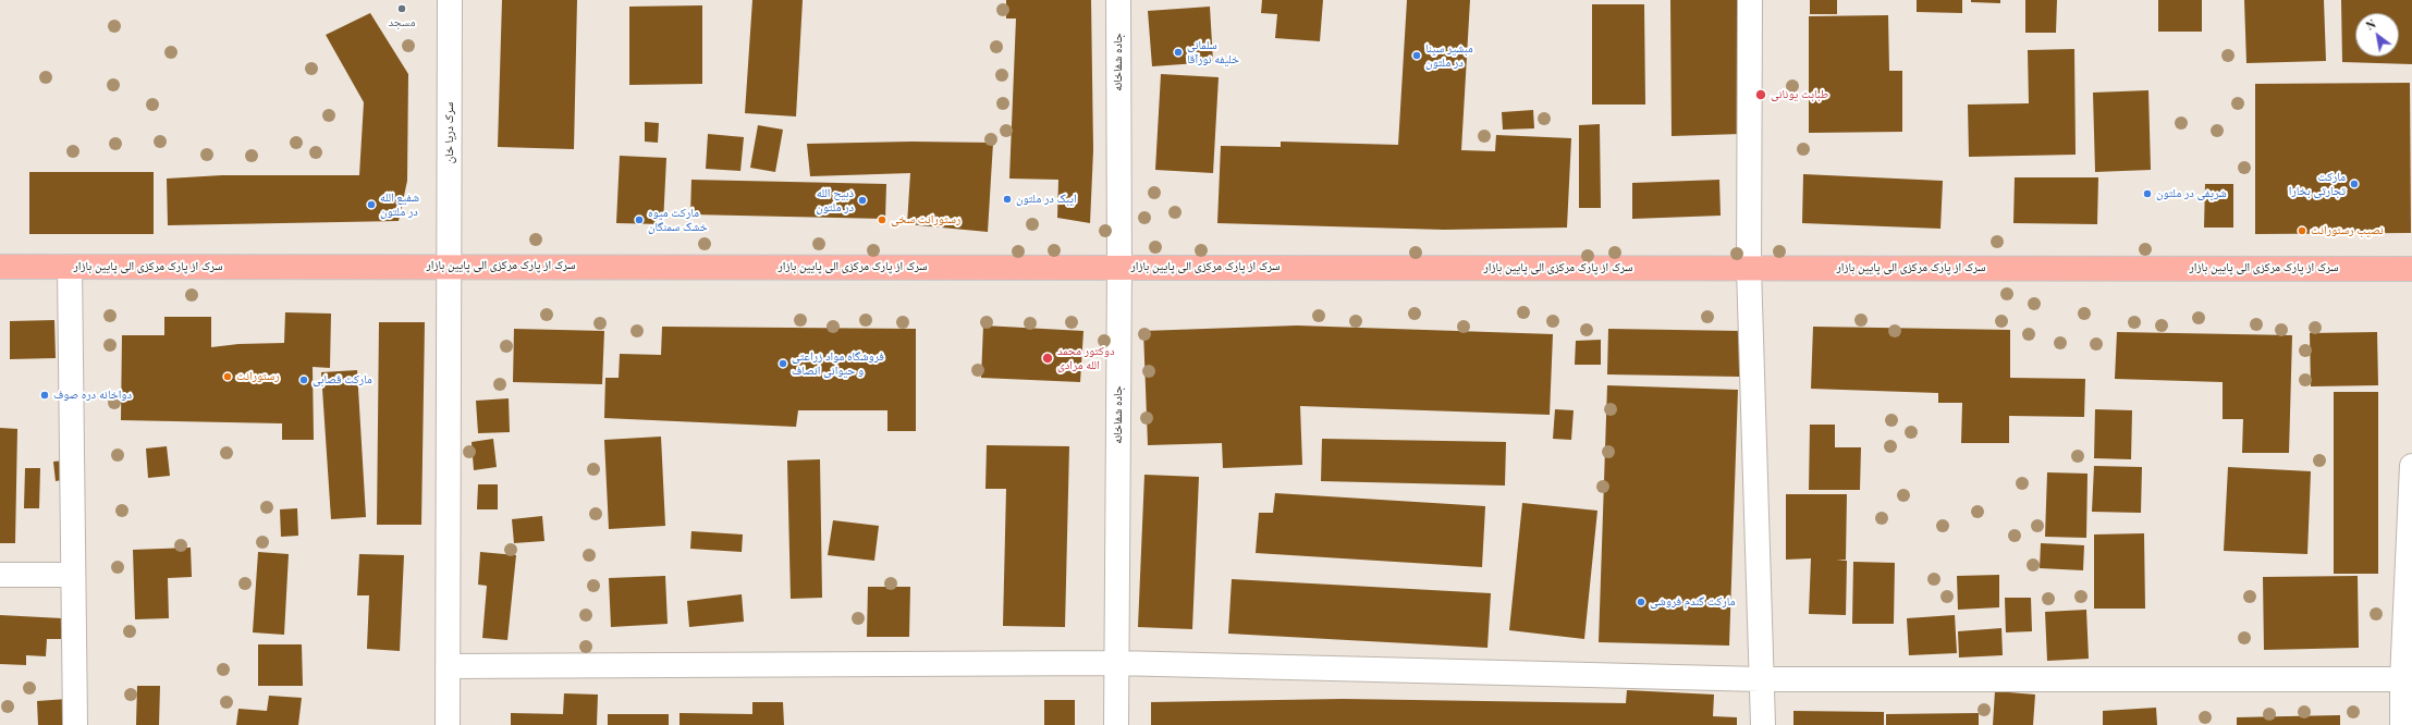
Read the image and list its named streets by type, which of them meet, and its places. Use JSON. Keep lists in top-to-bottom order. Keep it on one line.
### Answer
{"streets":{"main road":["سرک از پارک مرکزی الی پایین بازار"],"street":["جاده شفاخانه","سرک دریا خان"]},"crossings":[["جاده شفاخانه","سرک از پارک مرکزی الی پایین بازار"],["سرک دریا خان","سرک از پارک مرکزی الی پایین بازار"]],"places":["مسجد","سلمانی خلیفه نورآقا","مبشیر سینا در ملتون","طبابت یونانی","مارکت تجارتی بخارا","شریفی در ملتون","ایبک در ملتون","ذبیح الله در ملتون","شفیع الله در ملتون","مارکت میوه خشک سمنگان","رستورانت سخی","نصیب رستورانت","دوکتور محمد الله مرادی","فروشگاه مواد زراعتی و حیوانی انصاف","رستورانت","مارکت قصابی","دواخانه دره صوف","مارکت گندم فروشی"],"north":"top left"}
